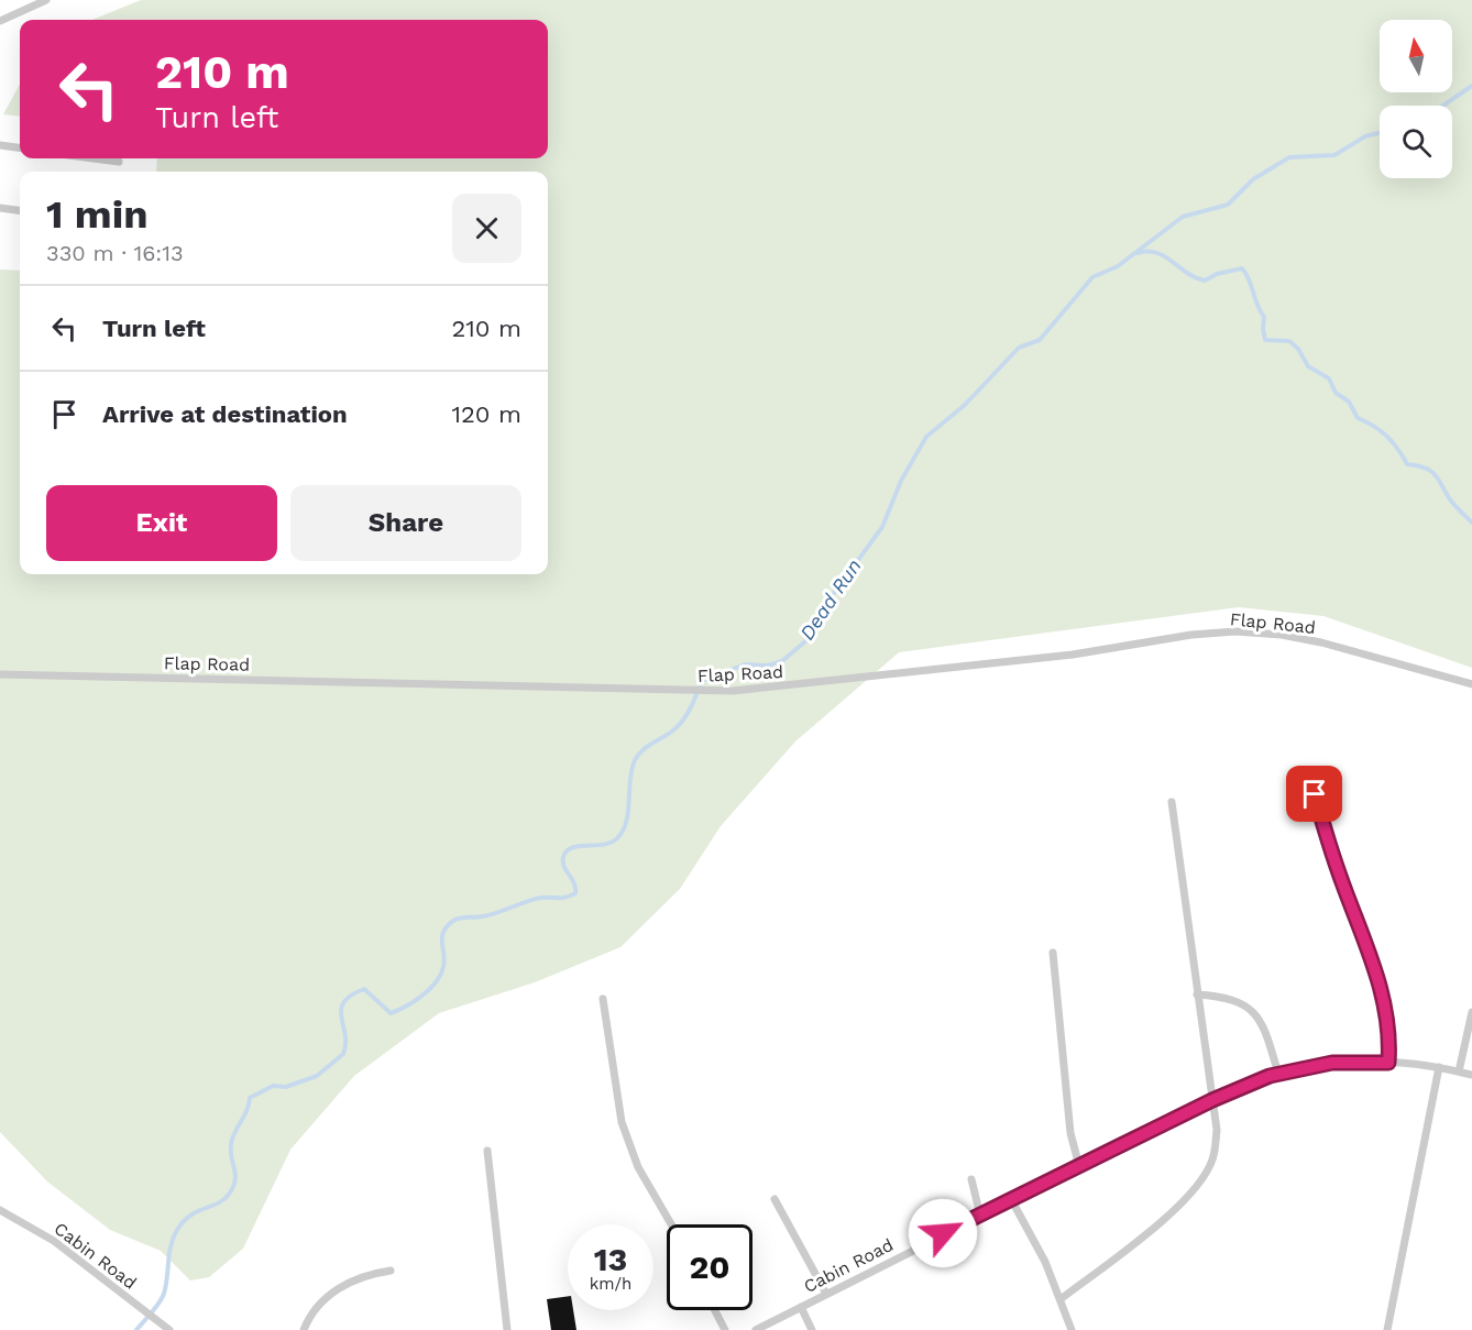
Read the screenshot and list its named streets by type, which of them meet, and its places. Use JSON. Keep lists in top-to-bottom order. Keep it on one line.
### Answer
{"streets":{"lane":["Flap Road","Cabin Road"]},"water":["Dead Run"],"north":"top","page":{"turn":["210 m","Turn left"],"heading":["1 min","330 m · 16:13"],"list":[{"name":"Turn left","value":"210 m"},{"name":"Arrive at destination","value":"120 m"}],"buttons":["Exit","Share"],"speed":"13 km/h","limit":"20"}}
